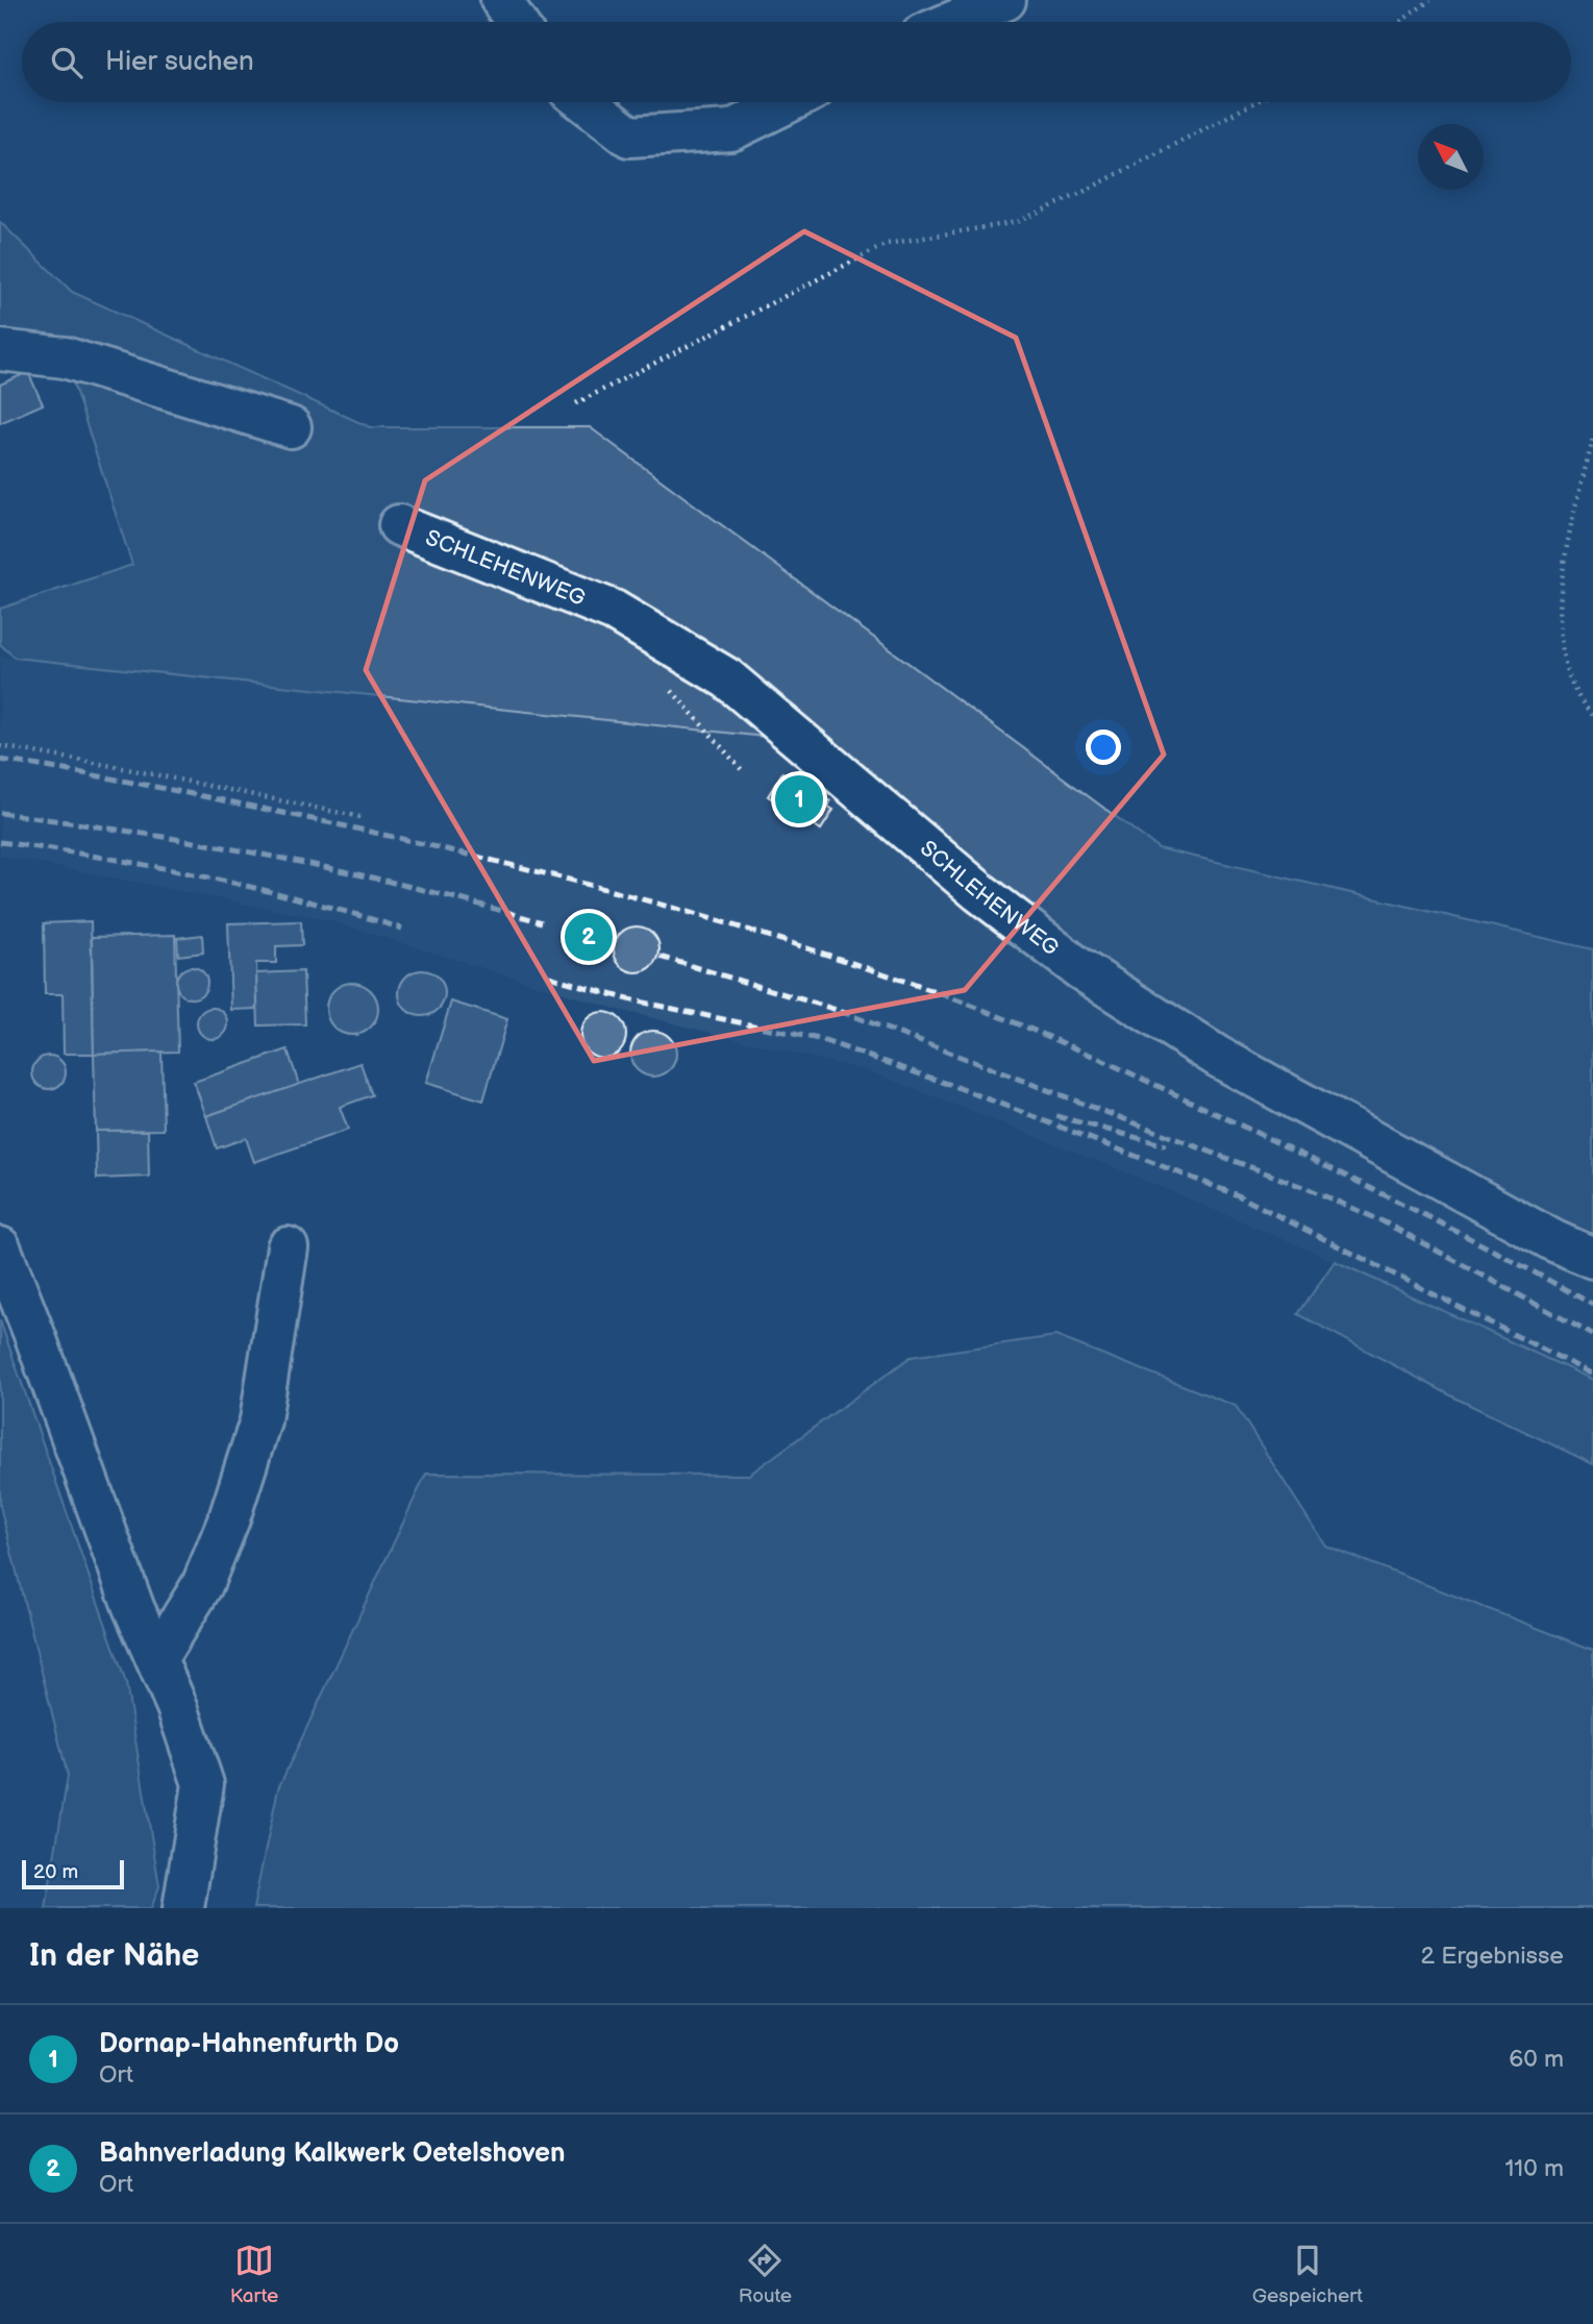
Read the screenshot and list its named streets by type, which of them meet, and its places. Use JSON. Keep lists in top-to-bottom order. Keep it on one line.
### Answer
{"streets":{"lane":["SCHLEHENWEG"]},"scale_bar":"20 m","north":"top left","page":{"search":"Hier suchen","pins":["1","2"],"scale":"20 m","heading":["In der Nähe","2 Ergebnisse"],"list":[{"mark":"1","name":"Dornap-Hahnenfurth Do","note":"Ort","value":"60 m"},{"mark":"2","name":"Bahnverladung Kalkwerk Oetelshoven","note":"Ort","value":"110 m"}],"nav":["Karte","Route","Gespeichert"]}}
